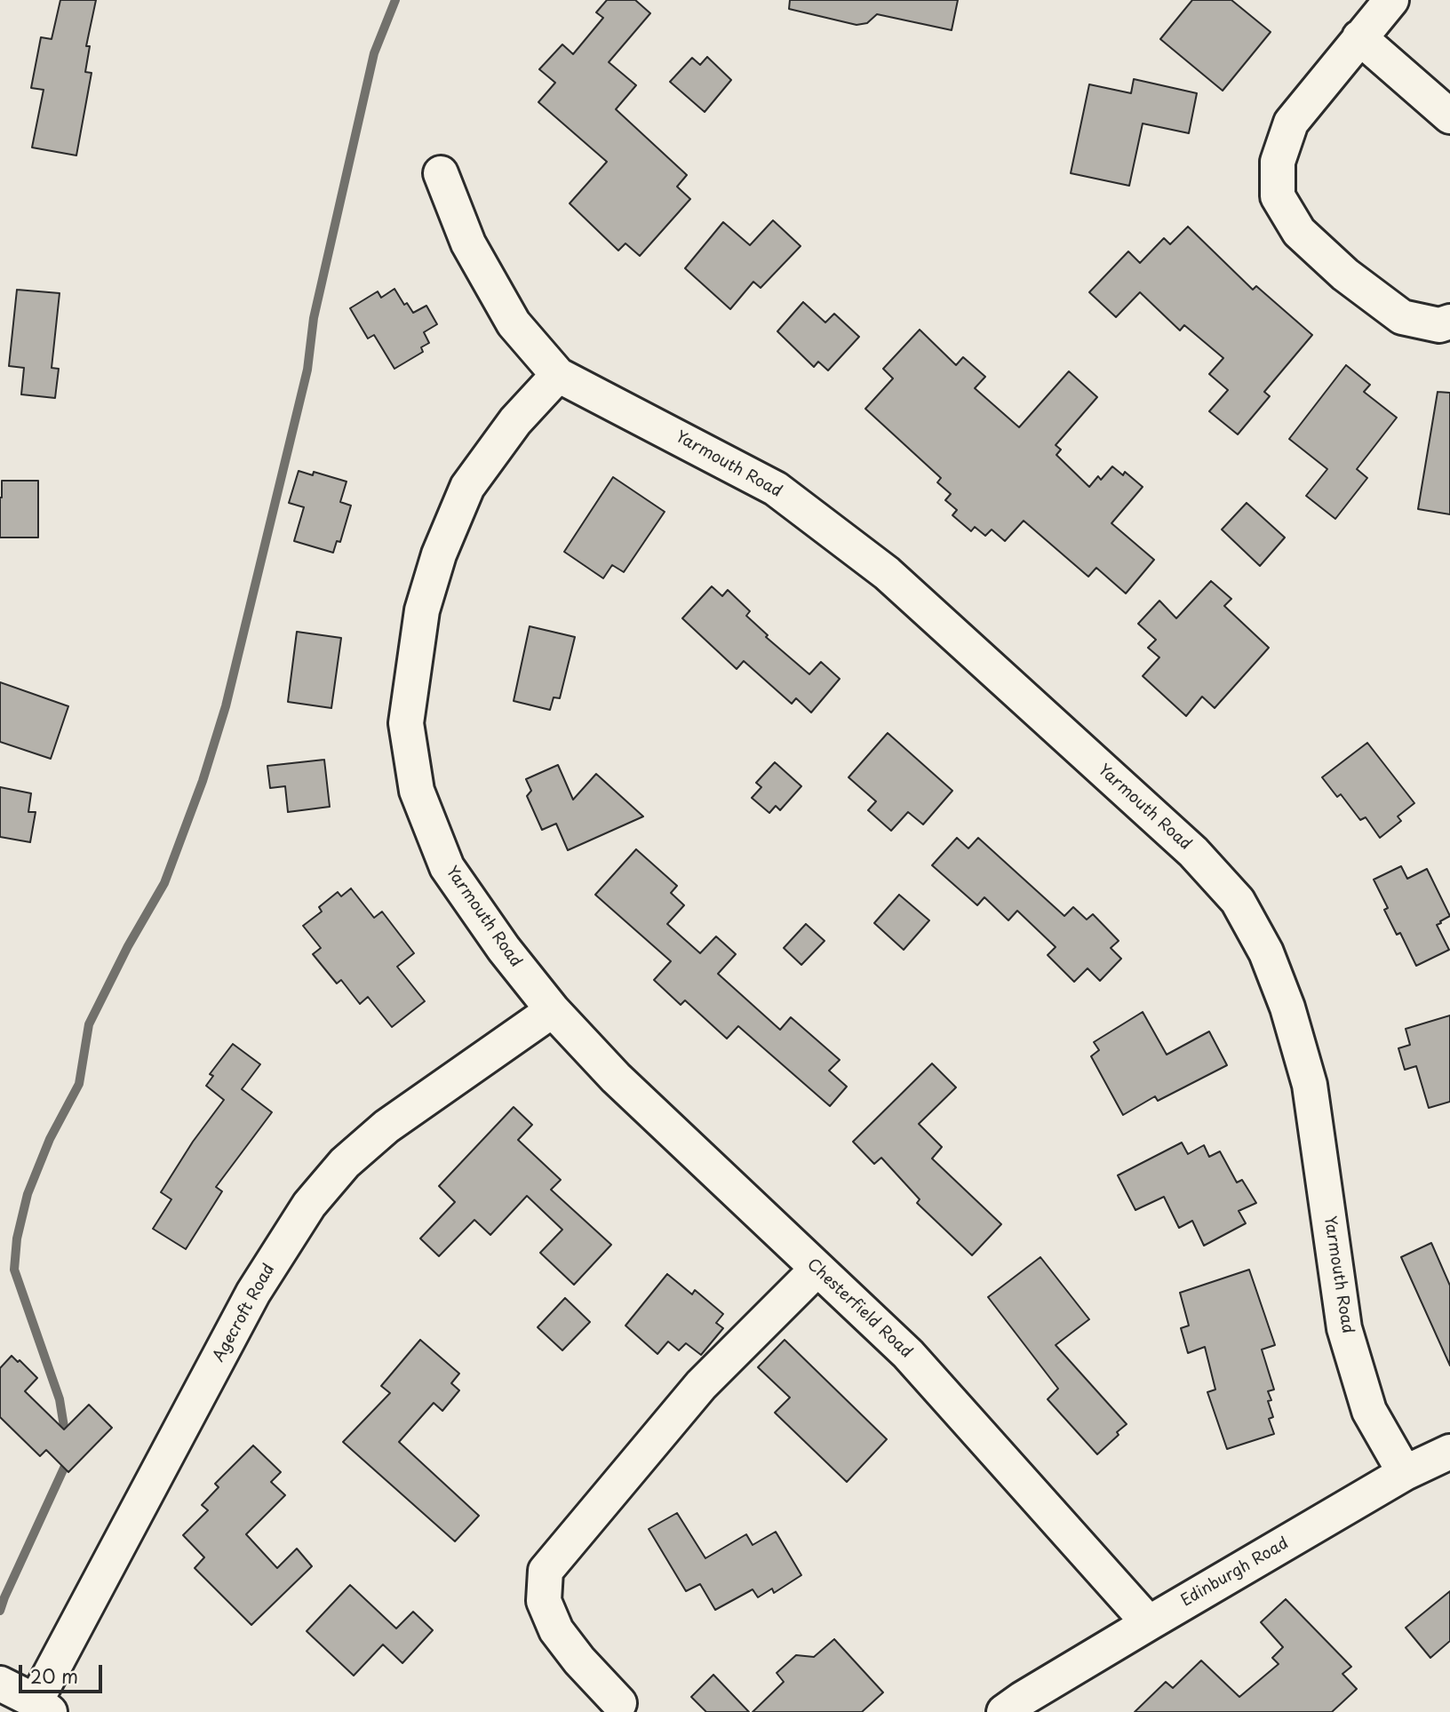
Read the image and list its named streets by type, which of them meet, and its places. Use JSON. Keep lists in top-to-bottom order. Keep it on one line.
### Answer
{"streets":{"street":["Yarmouth Road","Chesterfield Road","Agecroft Road","Edinburgh Road"]},"crossings":[["Yarmouth Road","Chesterfield Road"],["Yarmouth Road","Agecroft Road"],["Yarmouth Road","Edinburgh Road"],["Chesterfield Road","Agecroft Road"],["Chesterfield Road","Edinburgh Road"]],"scale_bar":"20 m"}
